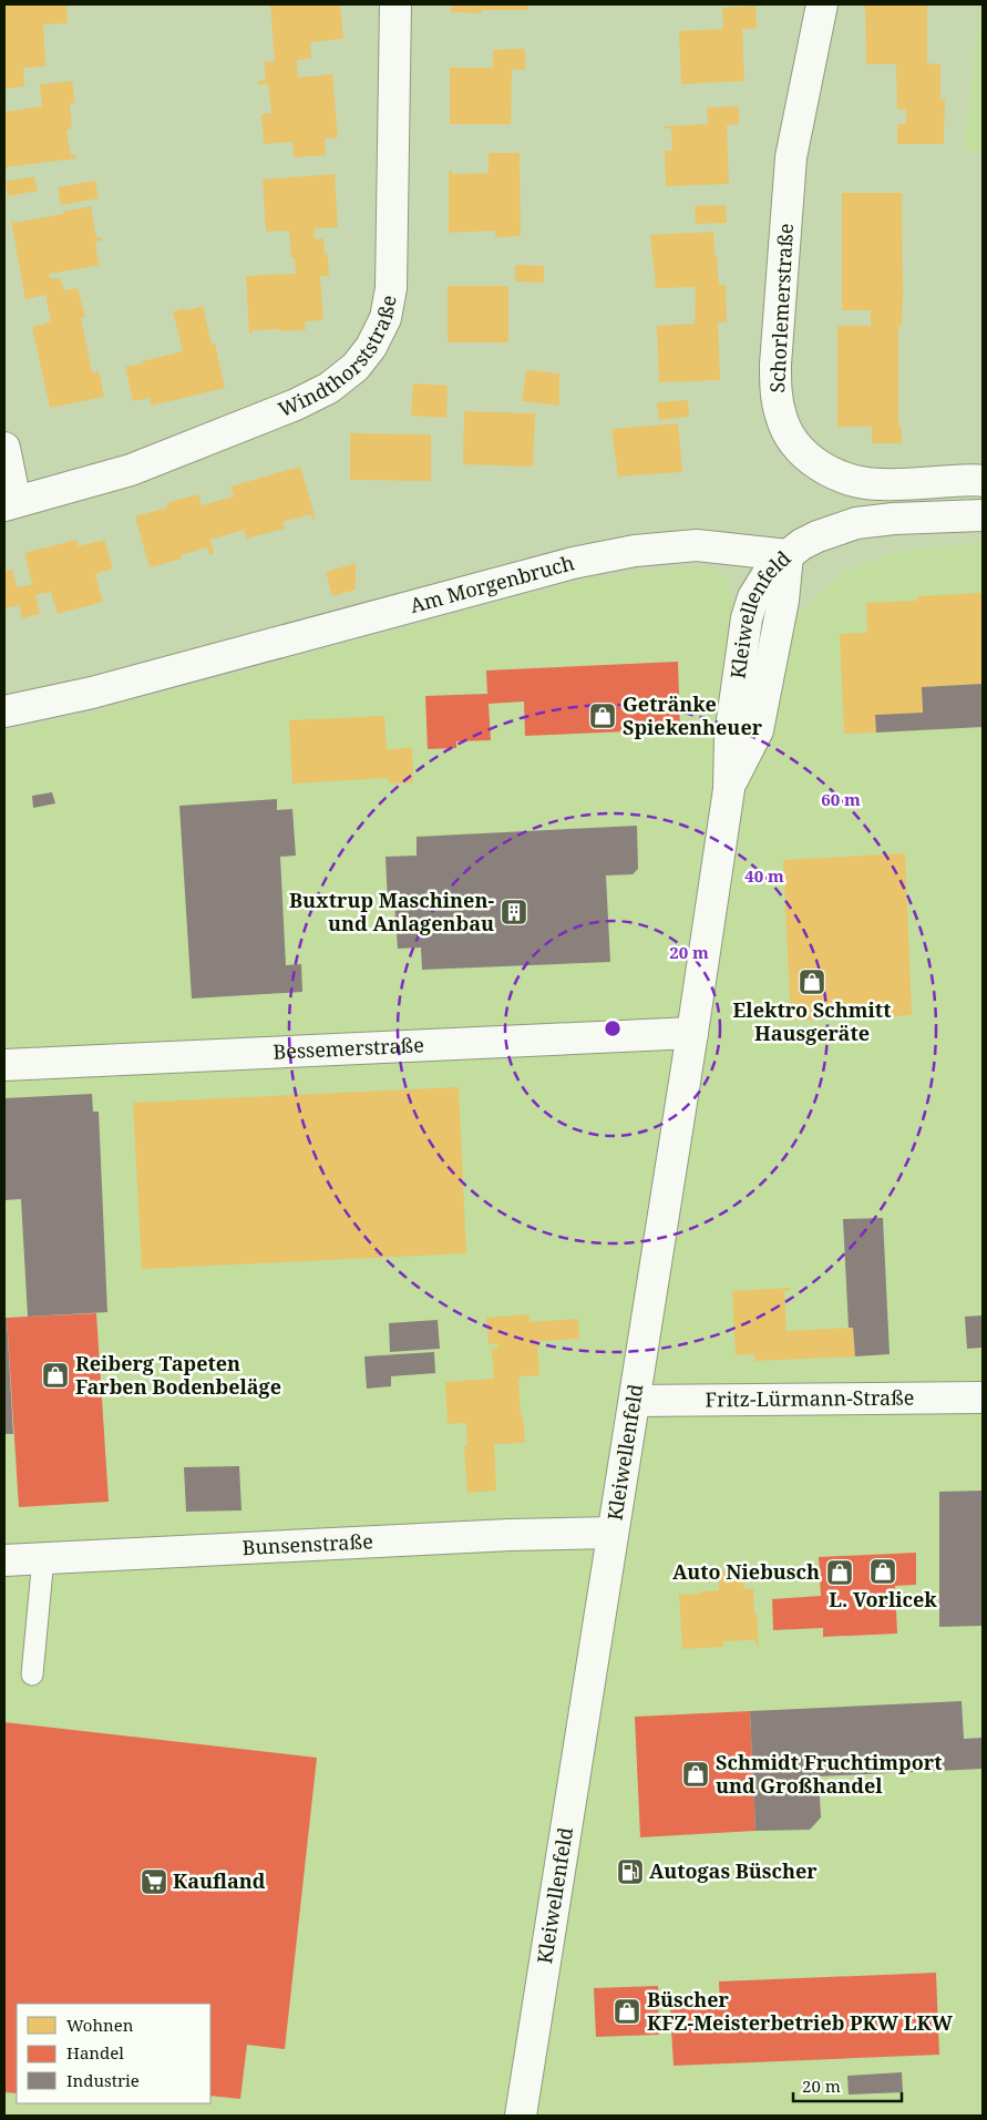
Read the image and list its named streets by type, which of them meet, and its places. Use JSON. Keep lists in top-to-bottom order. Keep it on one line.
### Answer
{"streets":{"street":["Schorlemerstraße","Windthorststraße","Am Morgenbruch","Kleiwellenfeld","Bessemerstraße","Fritz-Lürmann-Straße","Bunsenstraße"]},"crossings":[["Am Morgenbruch","Kleiwellenfeld"],["Kleiwellenfeld","Bessemerstraße"],["Kleiwellenfeld","Fritz-Lürmann-Straße"],["Kleiwellenfeld","Bunsenstraße"]],"places":{"shop":["Getränke Spiekenheuer","Elektro Schmitt Hausgeräte","Reiberg Tapeten Farben Bodenbeläge","L. Vorlicek","Auto Niebusch","Schmidt Fruchtimport und Großhandel","Büscher KFZ-Meisterbetrieb PKW LKW"],"building":["Buxtrup Maschinen- und Anlagenbau"],"fuel station":["Autogas Büscher"],"supermarket":["Kaufland"]},"legend":["Wohnen","Handel","Industrie"],"scale_bar":"20 m","rings":["60 m","40 m","20 m"]}
